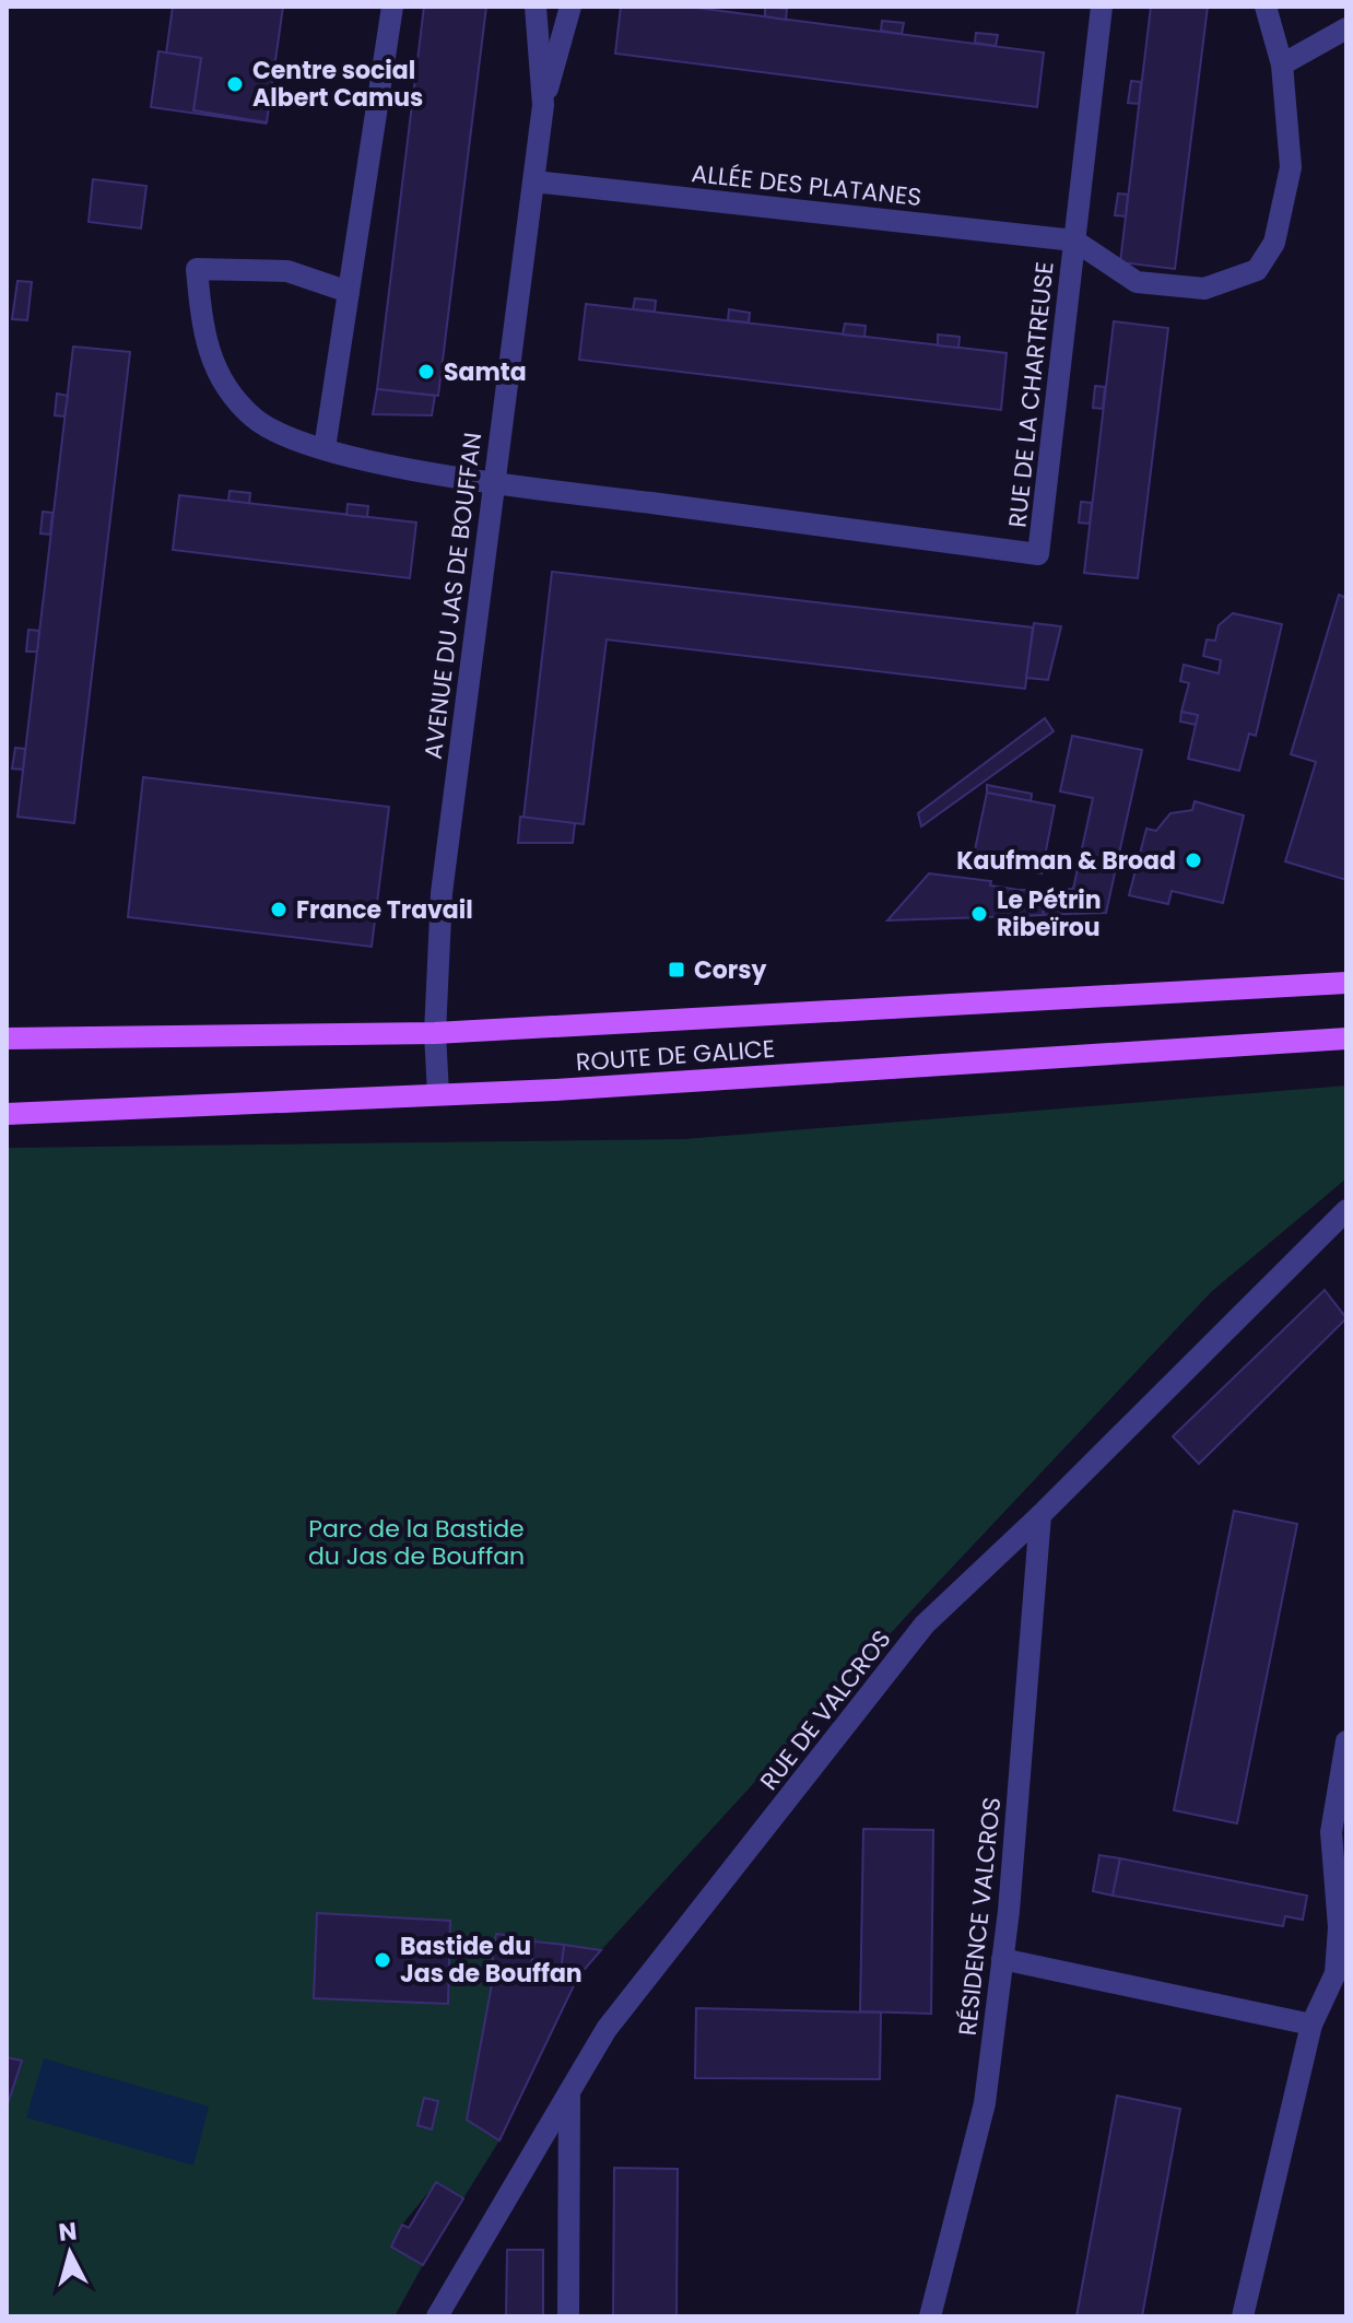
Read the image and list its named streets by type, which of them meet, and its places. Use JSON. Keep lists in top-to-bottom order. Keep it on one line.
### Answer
{"streets":{"main road":["ROUTE DE GALICE"],"street":["ALLÉE DES PLATANES","RUE DE LA CHARTREUSE","AVENUE DU JAS DE BOUFFAN","RUE DE VALCROS","RÉSIDENCE VALCROS"]},"crossings":[["ALLÉE DES PLATANES","RUE DE LA CHARTREUSE"],["ALLÉE DES PLATANES","AVENUE DU JAS DE BOUFFAN"],["RUE DE LA CHARTREUSE","AVENUE DU JAS DE BOUFFAN"],["AVENUE DU JAS DE BOUFFAN","ROUTE DE GALICE"],["RUE DE VALCROS","RÉSIDENCE VALCROS"]],"parks":["Parc de la Bastide du Jas de Bouffan"],"places":{"other":["Centre social Albert Camus","Samta","Kaufman & Broad","France Travail","Le Pétrin Ribeïrou","Bastide du Jas de Bouffan"],"transit":["Corsy"]},"north":"top"}
